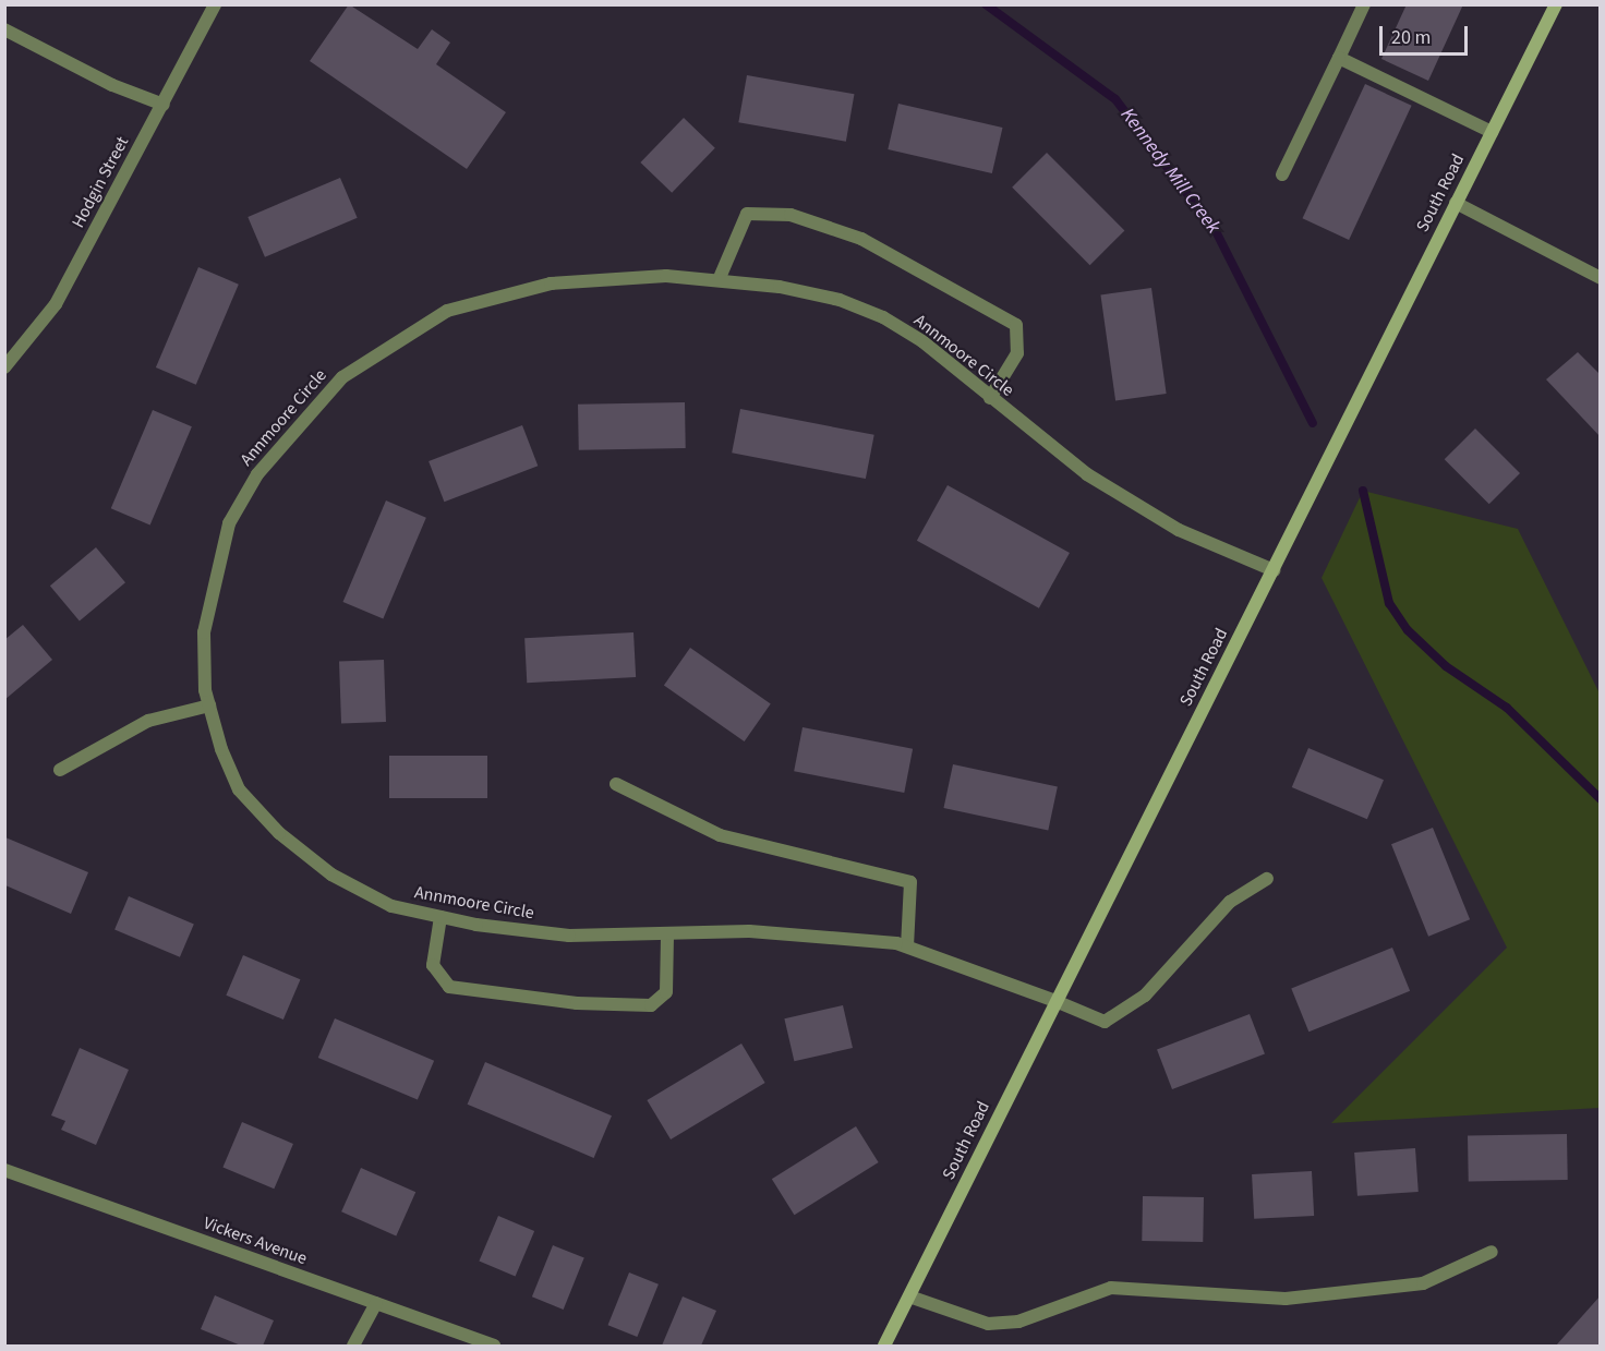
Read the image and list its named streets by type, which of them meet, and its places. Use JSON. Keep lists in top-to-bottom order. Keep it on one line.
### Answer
{"streets":{"street":["Hodgin Street","South Road","Annmoore Circle","Vickers Avenue"]},"crossings":[["South Road","Annmoore Circle"]],"water":["Kennedy Mill Creek"],"scale_bar":"20 m"}
